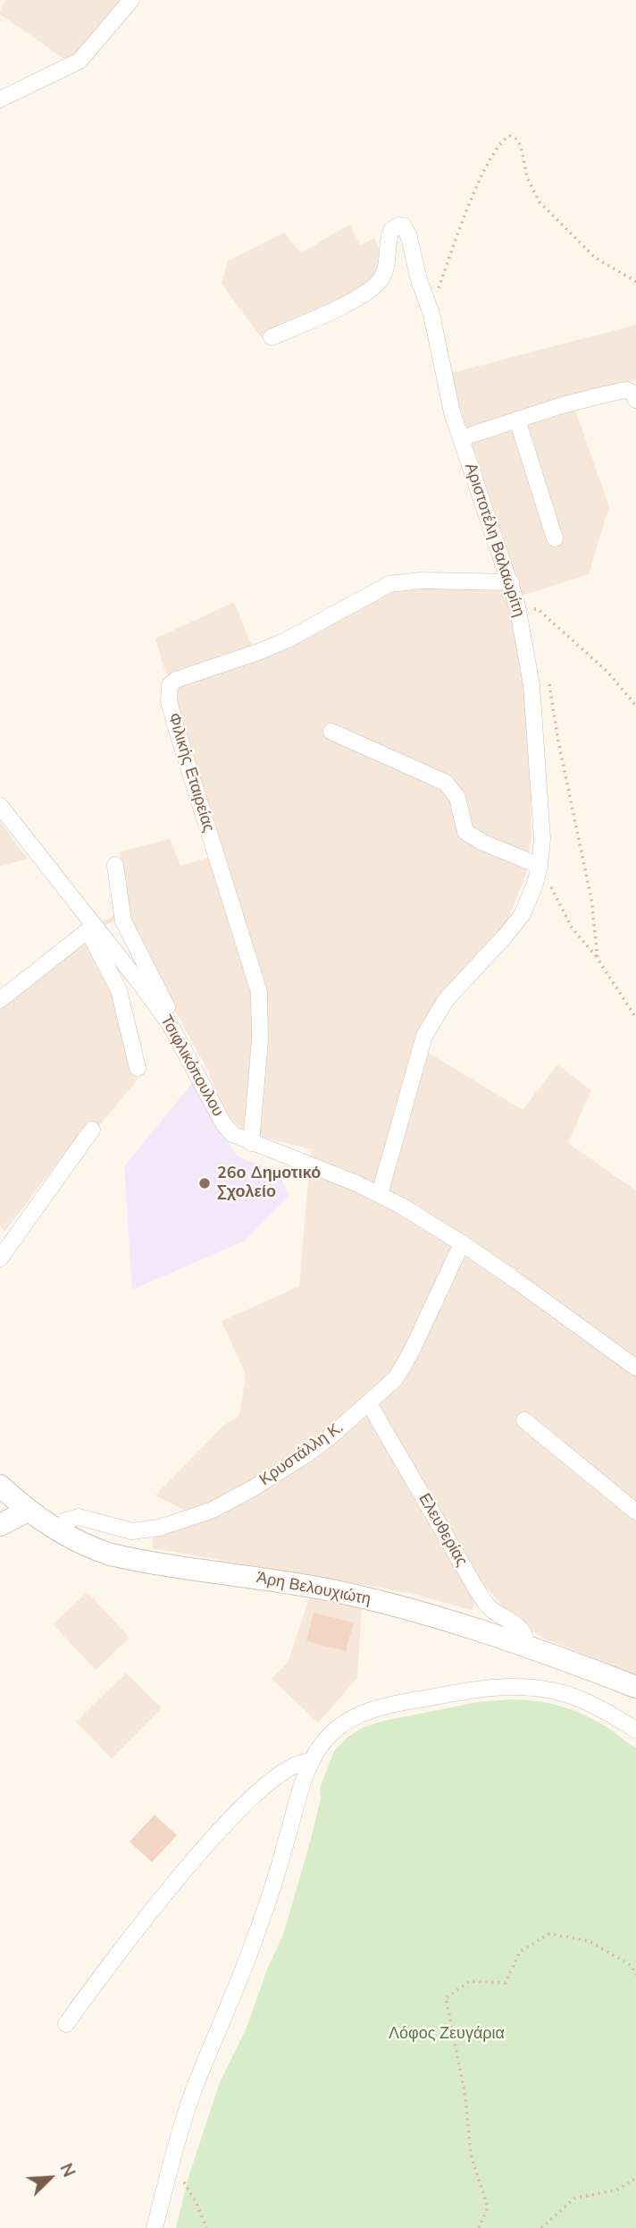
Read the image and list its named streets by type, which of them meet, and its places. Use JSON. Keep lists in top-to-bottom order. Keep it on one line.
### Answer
{"streets":{"street":["Αριστοτέλη Βαλαωρίτη","Φιλικής Εταιρείας","Τσιφλικόπουλου","Κρυστάλλη Κ.","Ελευθερίας","Άρη Βελουχιώτη"]},"crossings":[["Αριστοτέλη Βαλαωρίτη","Φιλικής Εταιρείας"],["Αριστοτέλη Βαλαωρίτη","Τσιφλικόπουλου"],["Φιλικής Εταιρείας","Τσιφλικόπουλου"],["Τσιφλικόπουλου","Κρυστάλλη Κ."],["Κρυστάλλη Κ.","Ελευθερίας"],["Κρυστάλλη Κ.","Άρη Βελουχιώτη"],["Ελευθερίας","Άρη Βελουχιώτη"]],"parks":["Λόφος Ζευγάρια"],"places":["26ο Δημοτικό Σχολείο"],"north":"top right"}
